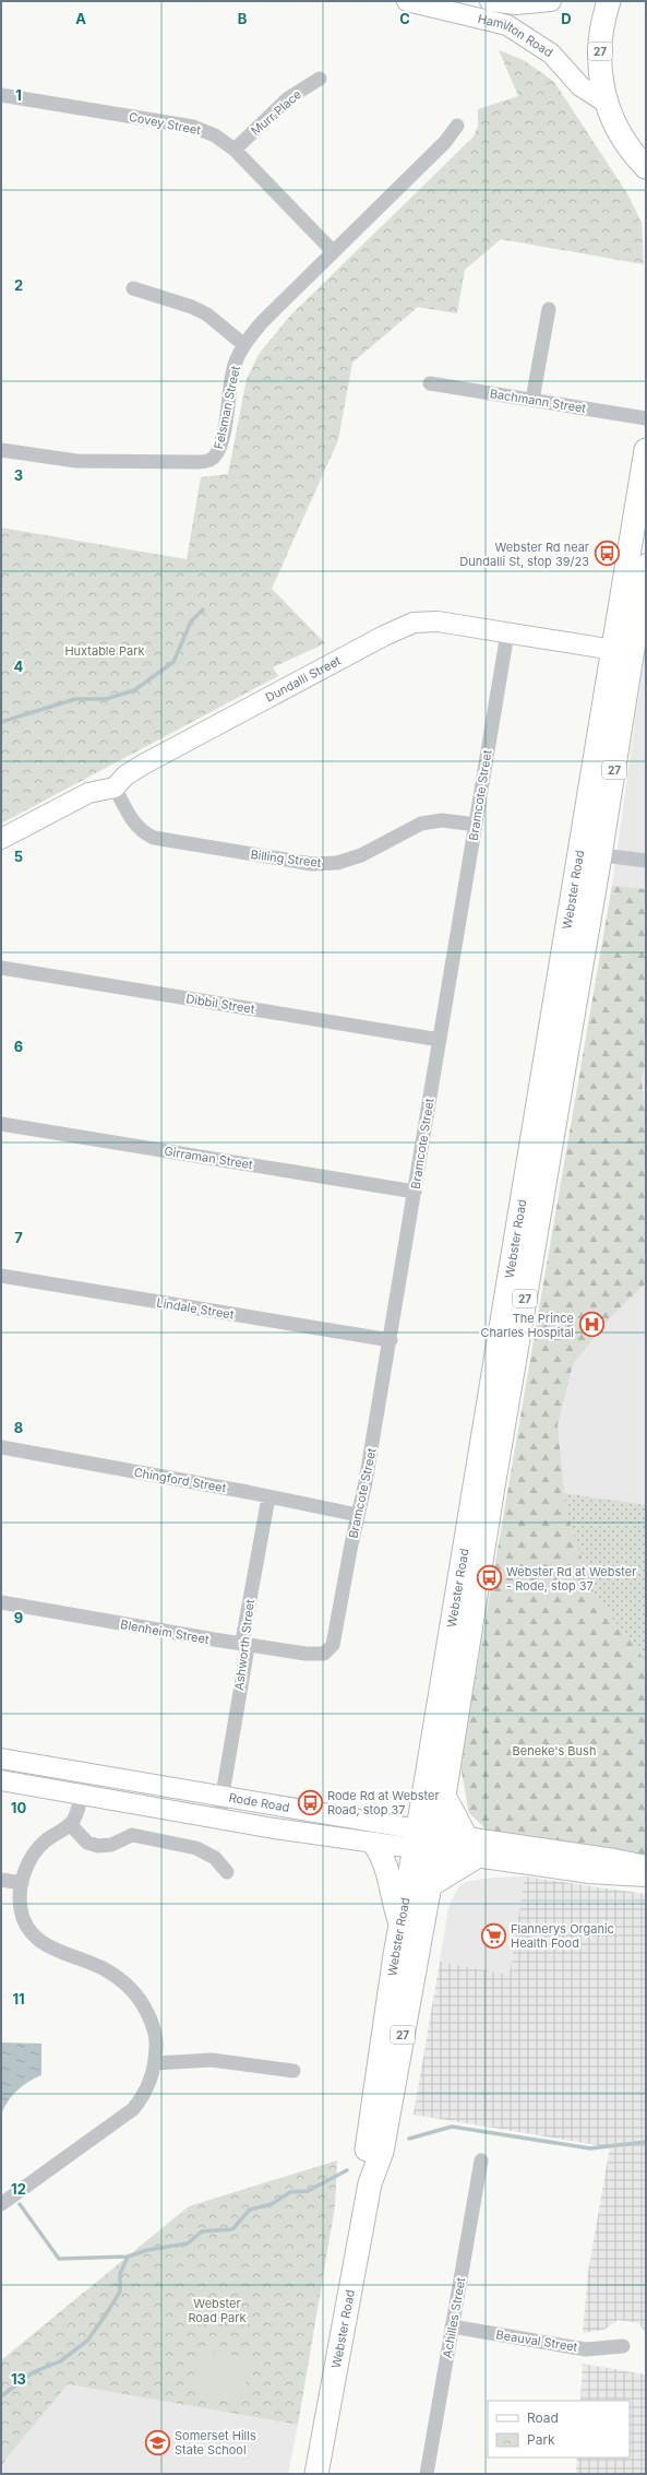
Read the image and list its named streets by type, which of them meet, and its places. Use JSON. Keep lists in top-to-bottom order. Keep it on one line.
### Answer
{"streets":{"main road":["Hamilton Road","27","Dundalli Street","Webster Road","Rode Road"],"street":["Murr Place","Covey Street","Bachmann Street","Felsman Street","Bramcote Street","Billing Street","Dibbil Street","Girraman Street","Lindale Street","Chingford Street","Blenheim Street","Ashworth Street","Achilles Street","Beauval Street"]},"crossings":[["Hamilton Road","27"],["Murr Place","Covey Street"],["Covey Street","Felsman Street"],["Dundalli Street","Bramcote Street"],["Dundalli Street","Billing Street"],["Dundalli Street","Webster Road"],["Bramcote Street","Billing Street"],["Bramcote Street","Dibbil Street"],["Bramcote Street","Girraman Street"],["Bramcote Street","Lindale Street"],["Bramcote Street","Chingford Street"],["Bramcote Street","Blenheim Street"],["Webster Road","Rode Road"],["Chingford Street","Ashworth Street"],["Blenheim Street","Ashworth Street"],["Ashworth Street","Rode Road"],["Achilles Street","Beauval Street"]],"parks":["Huxtable Park","Beneke's Bush","Webster Road Park"],"places":{"bus stop":["Webster Rd near Dundalli St, stop 39/23","Webster Rd at Webster - Rode, stop 37","Rode Rd at Webster Road, stop 37"],"hospital":["The Prince Charles Hospital"],"supermarket":["Flannerys Organic Health Food"],"school or university":["Somerset Hills State School"]},"legend":["Road","Park"],"grid":{"columns":["A","B","C","D"],"rows":["1","2","3","4","5","6","7","8","9","10","11","12","13"]}}
